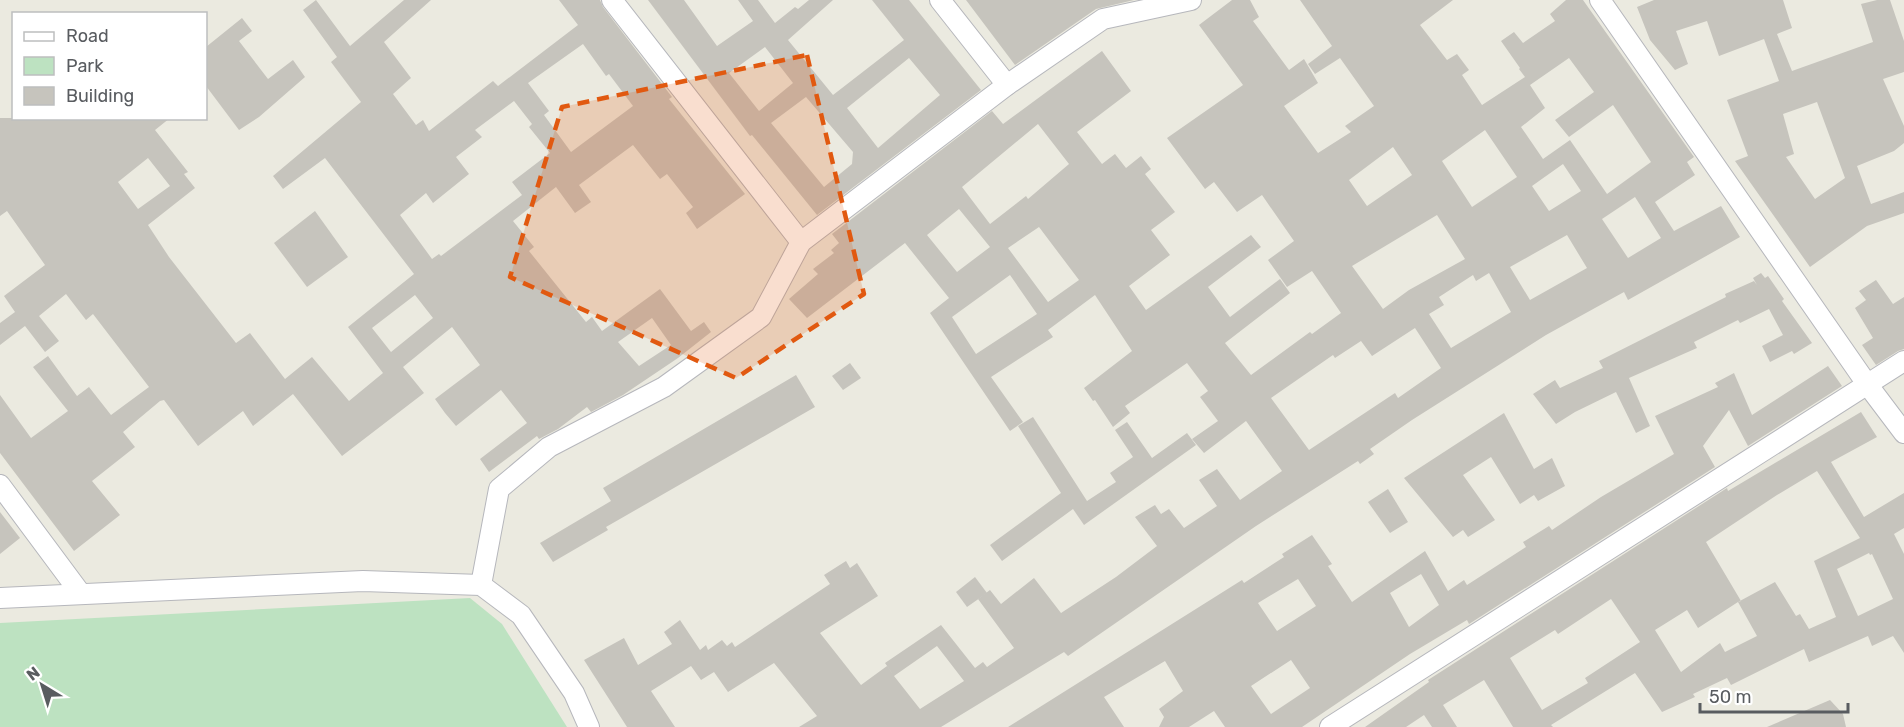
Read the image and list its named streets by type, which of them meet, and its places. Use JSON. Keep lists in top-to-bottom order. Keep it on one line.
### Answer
{"legend":["Road","Park","Building"],"scale_bar":"50 m","north":"top left"}
